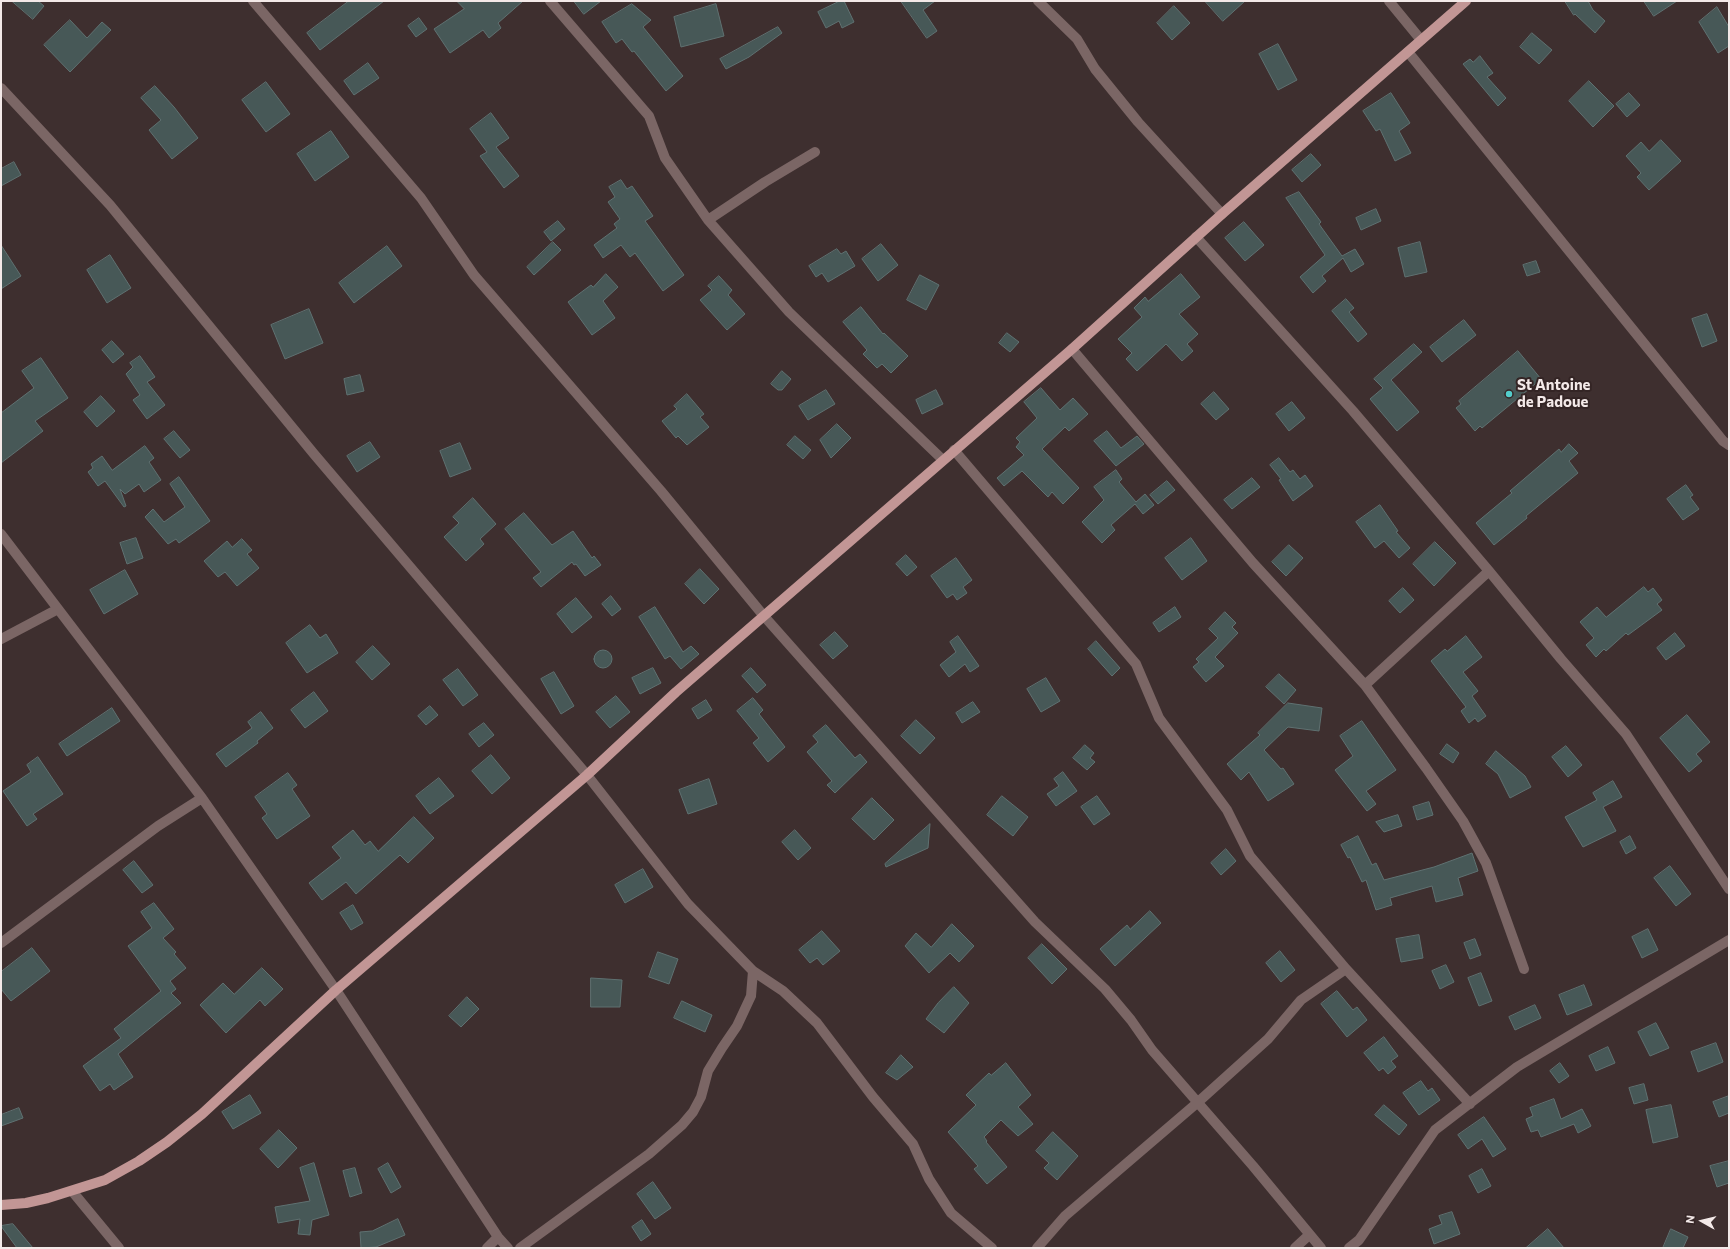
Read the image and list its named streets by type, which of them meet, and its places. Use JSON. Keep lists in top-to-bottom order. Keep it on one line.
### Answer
{"places":["St Antoine de Padoue"],"north":"left"}
